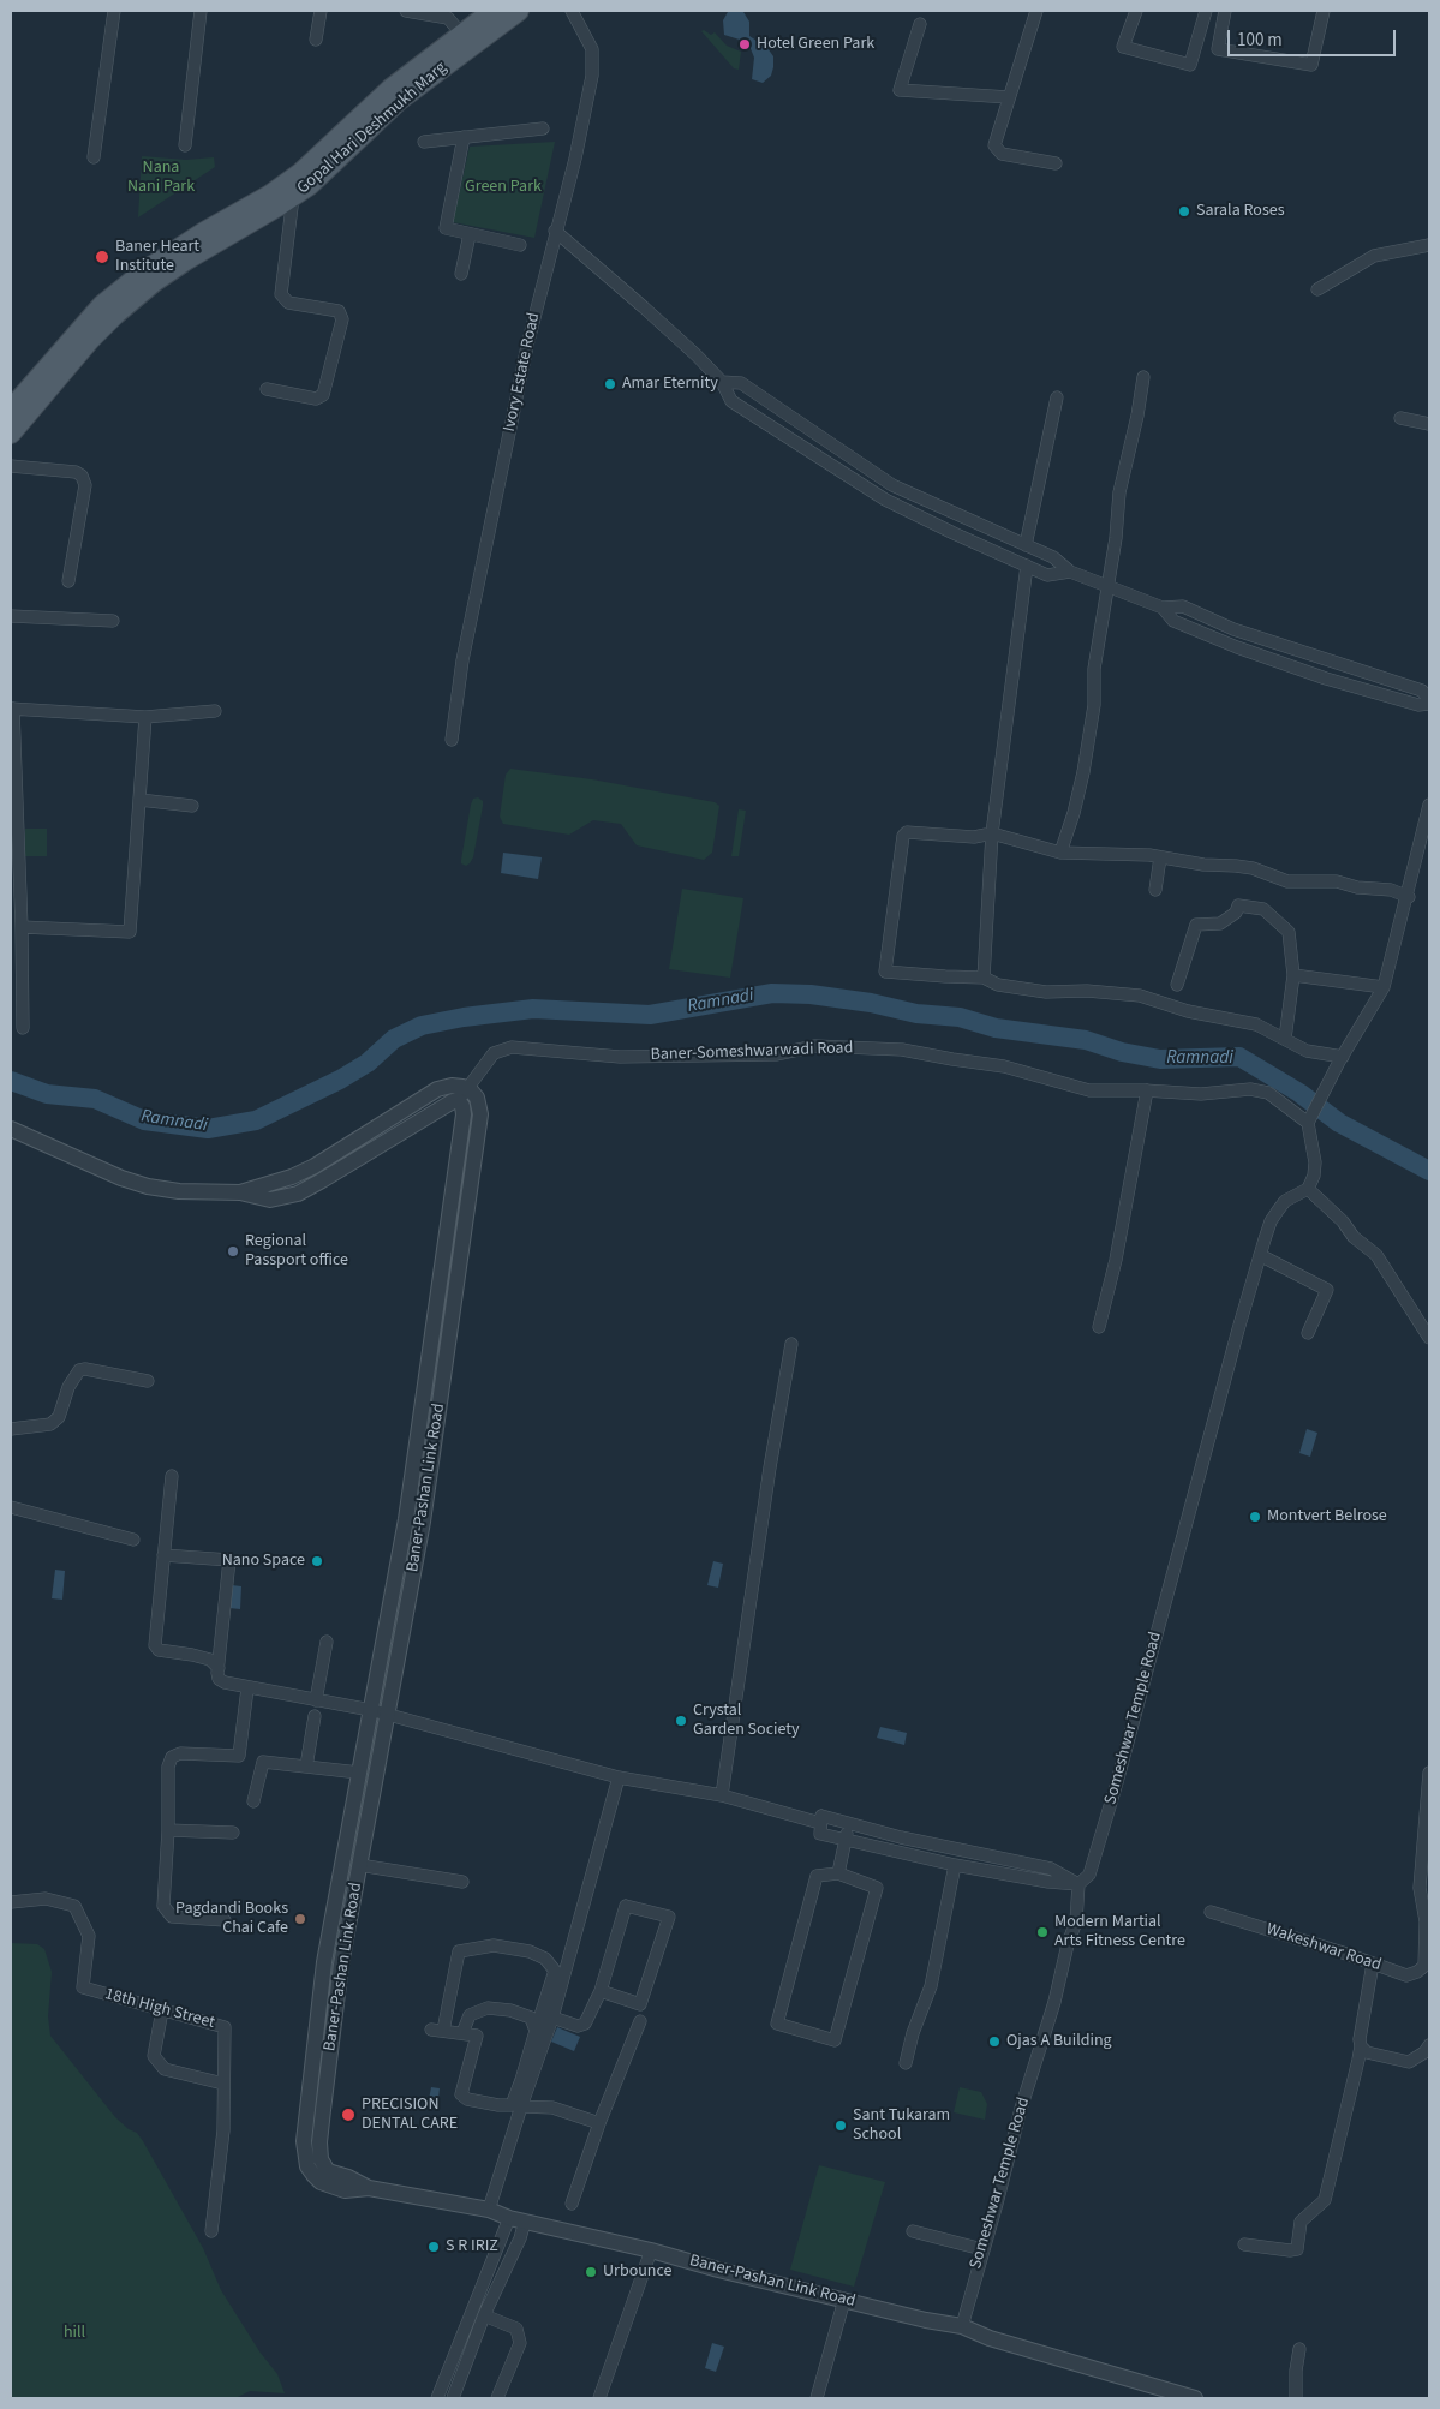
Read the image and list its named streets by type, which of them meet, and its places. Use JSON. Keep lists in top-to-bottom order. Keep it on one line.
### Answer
{"streets":{"main road":["Gopal Hari Deshmukh Marg"],"street":["Ivory Estate Road","Baner-Someshwarwadi Road","Baner-Pashan Link Road","Someshwar Temple Road","Wakeshwar Road","18th High Street"]},"crossings":[["Baner-Someshwarwadi Road","Baner-Pashan Link Road"],["Baner-Pashan Link Road","Someshwar Temple Road"]],"water":["Ramnadi"],"parks":["Nana Nani Park","Green Park","hill"],"places":["Hotel Green Park","Sarala Roses","Baner Heart Institute","Amar Eternity","Regional Passport office","Montvert Belrose","Nano Space","Crystal Garden Society","Pagdandi Books Chai Cafe","Modern Martial Arts Fitness Centre","Ojas A Building","PRECISION DENTAL CARE","Sant Tukaram School","S R IRIZ","Urbounce"],"scale_bar":"100 m"}
